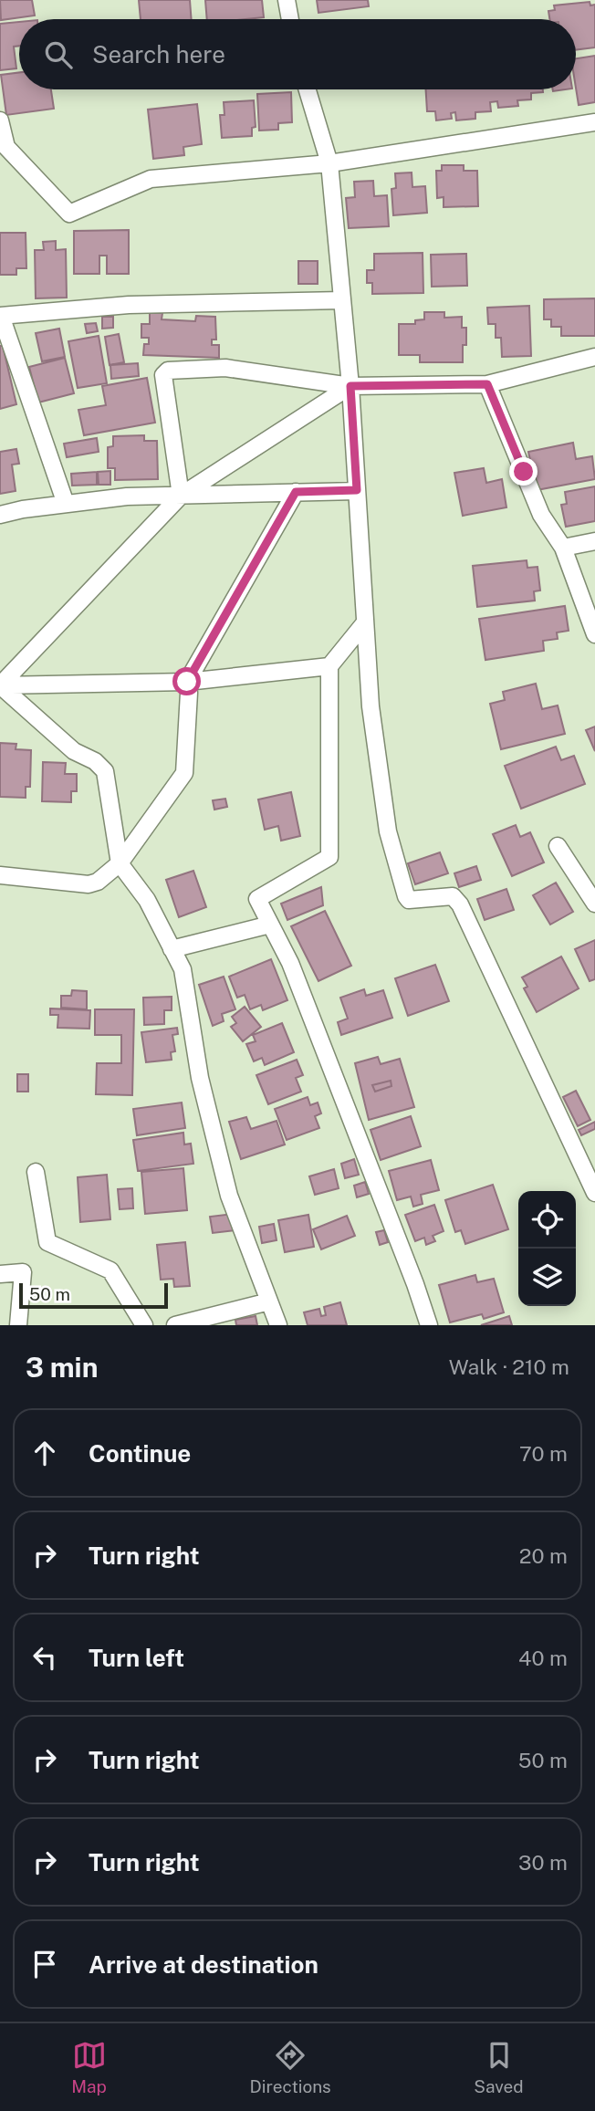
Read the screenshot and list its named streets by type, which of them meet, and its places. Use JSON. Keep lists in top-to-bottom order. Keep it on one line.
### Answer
{"scale_bar":"50 m","page":{"search":"Search here","scale":"50 m","heading":["3 min","Walk · 210 m"],"list":[["Continue","70 m"],["Turn right","20 m"],["Turn left","40 m"],["Turn right","50 m"],["Turn right","30 m"],"Arrive at destination"],"nav":["Map","Directions","Saved"]}}
